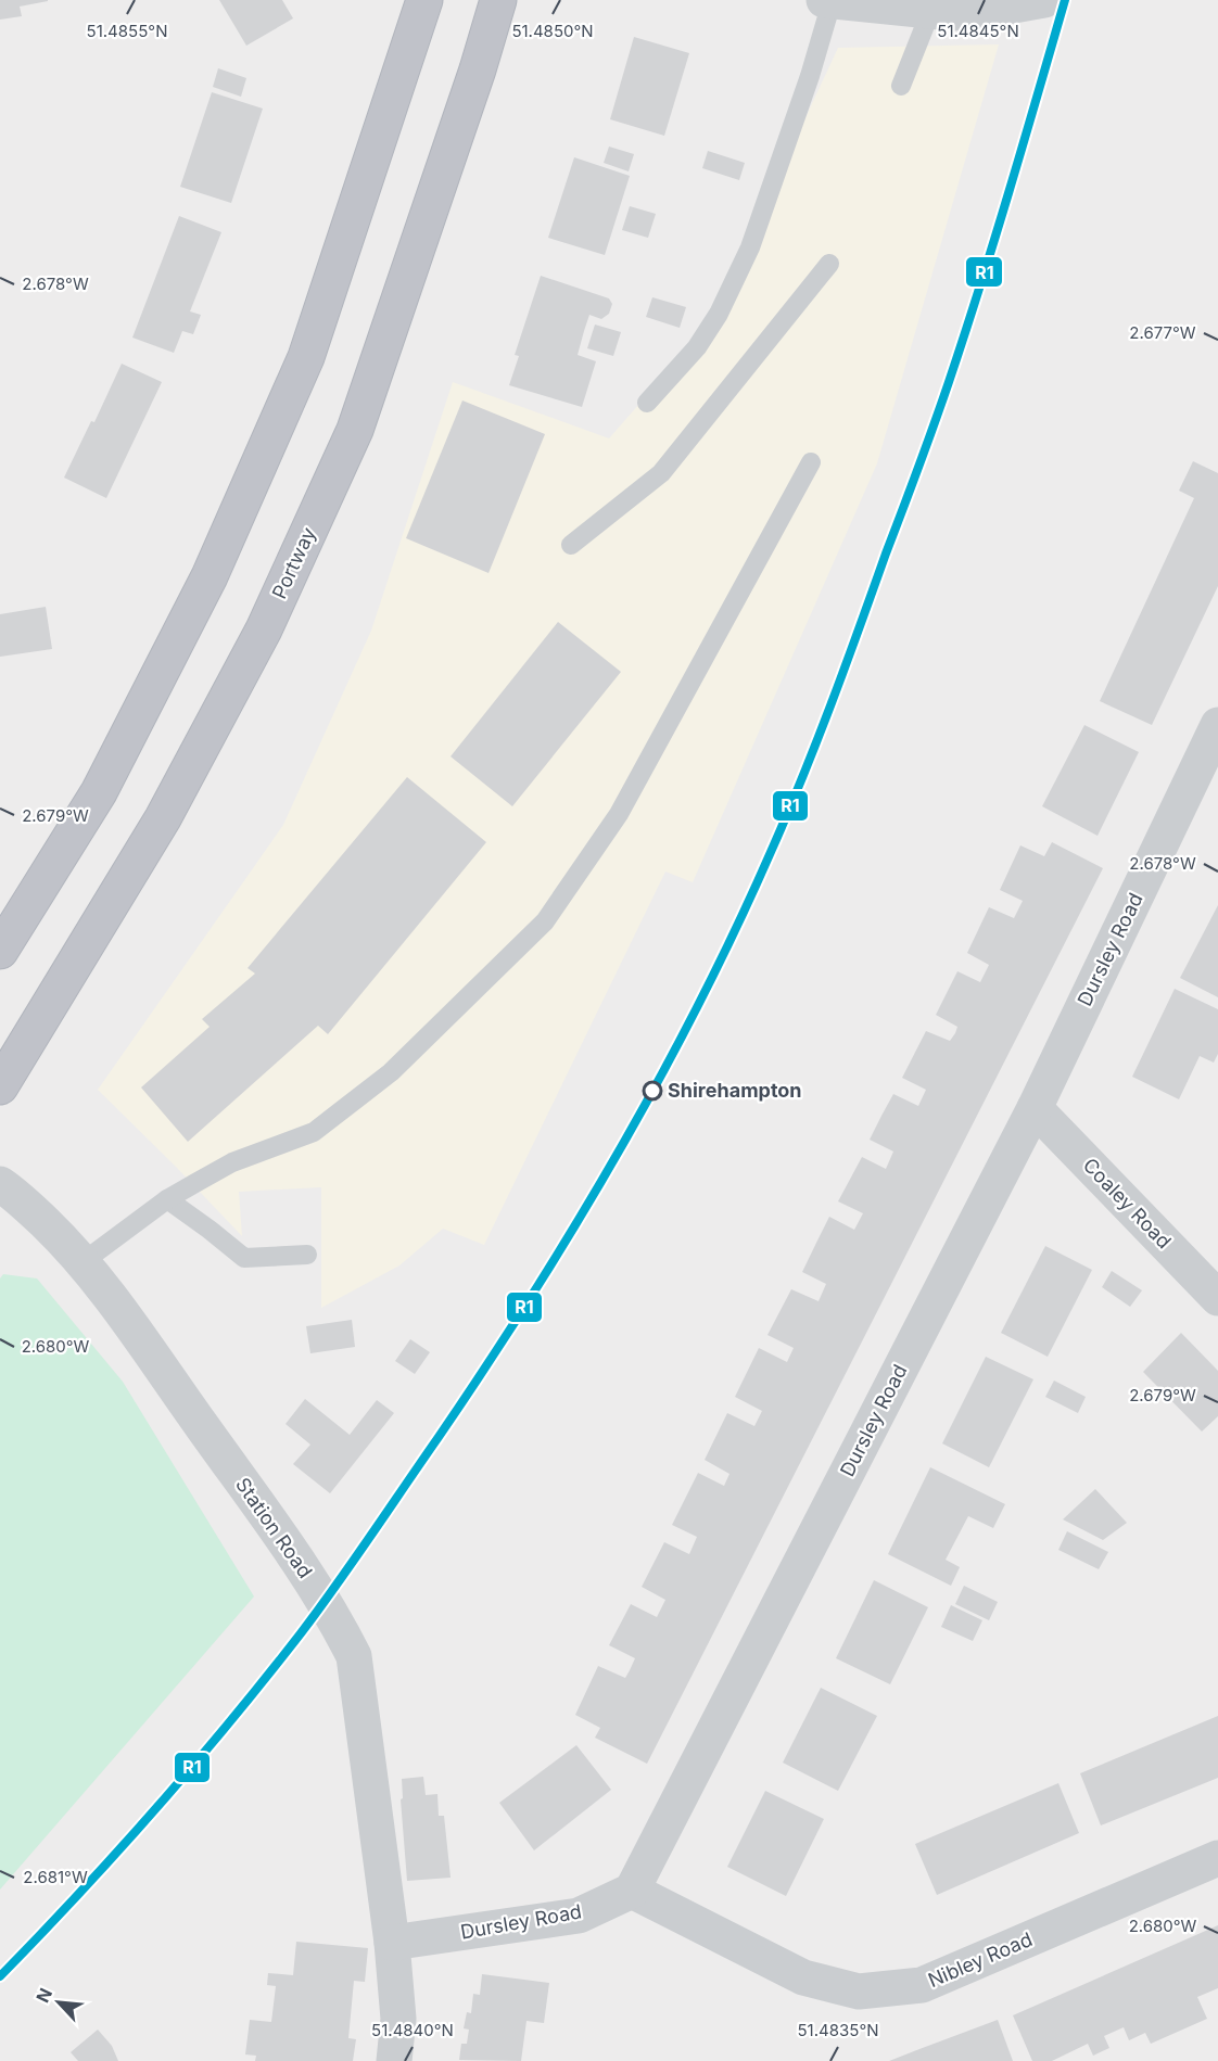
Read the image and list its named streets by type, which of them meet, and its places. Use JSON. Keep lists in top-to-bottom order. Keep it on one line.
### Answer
{"streets":{"highway":["Portway"],"street":["Dursley Road","Coaley Road","Station Road","Nibley Road"]},"crossings":[["Dursley Road","Coaley Road"],["Dursley Road","Station Road"],["Dursley Road","Nibley Road"]],"places":["Shirehampton"],"lines":["transit line R1"],"north":"top left","coordinates":["51.4855°N","51.4850°N","51.4845°N","2.678°W","2.677°W","2.679°W","2.680°W","2.681°W","51.4840°N","51.4835°N"]}
